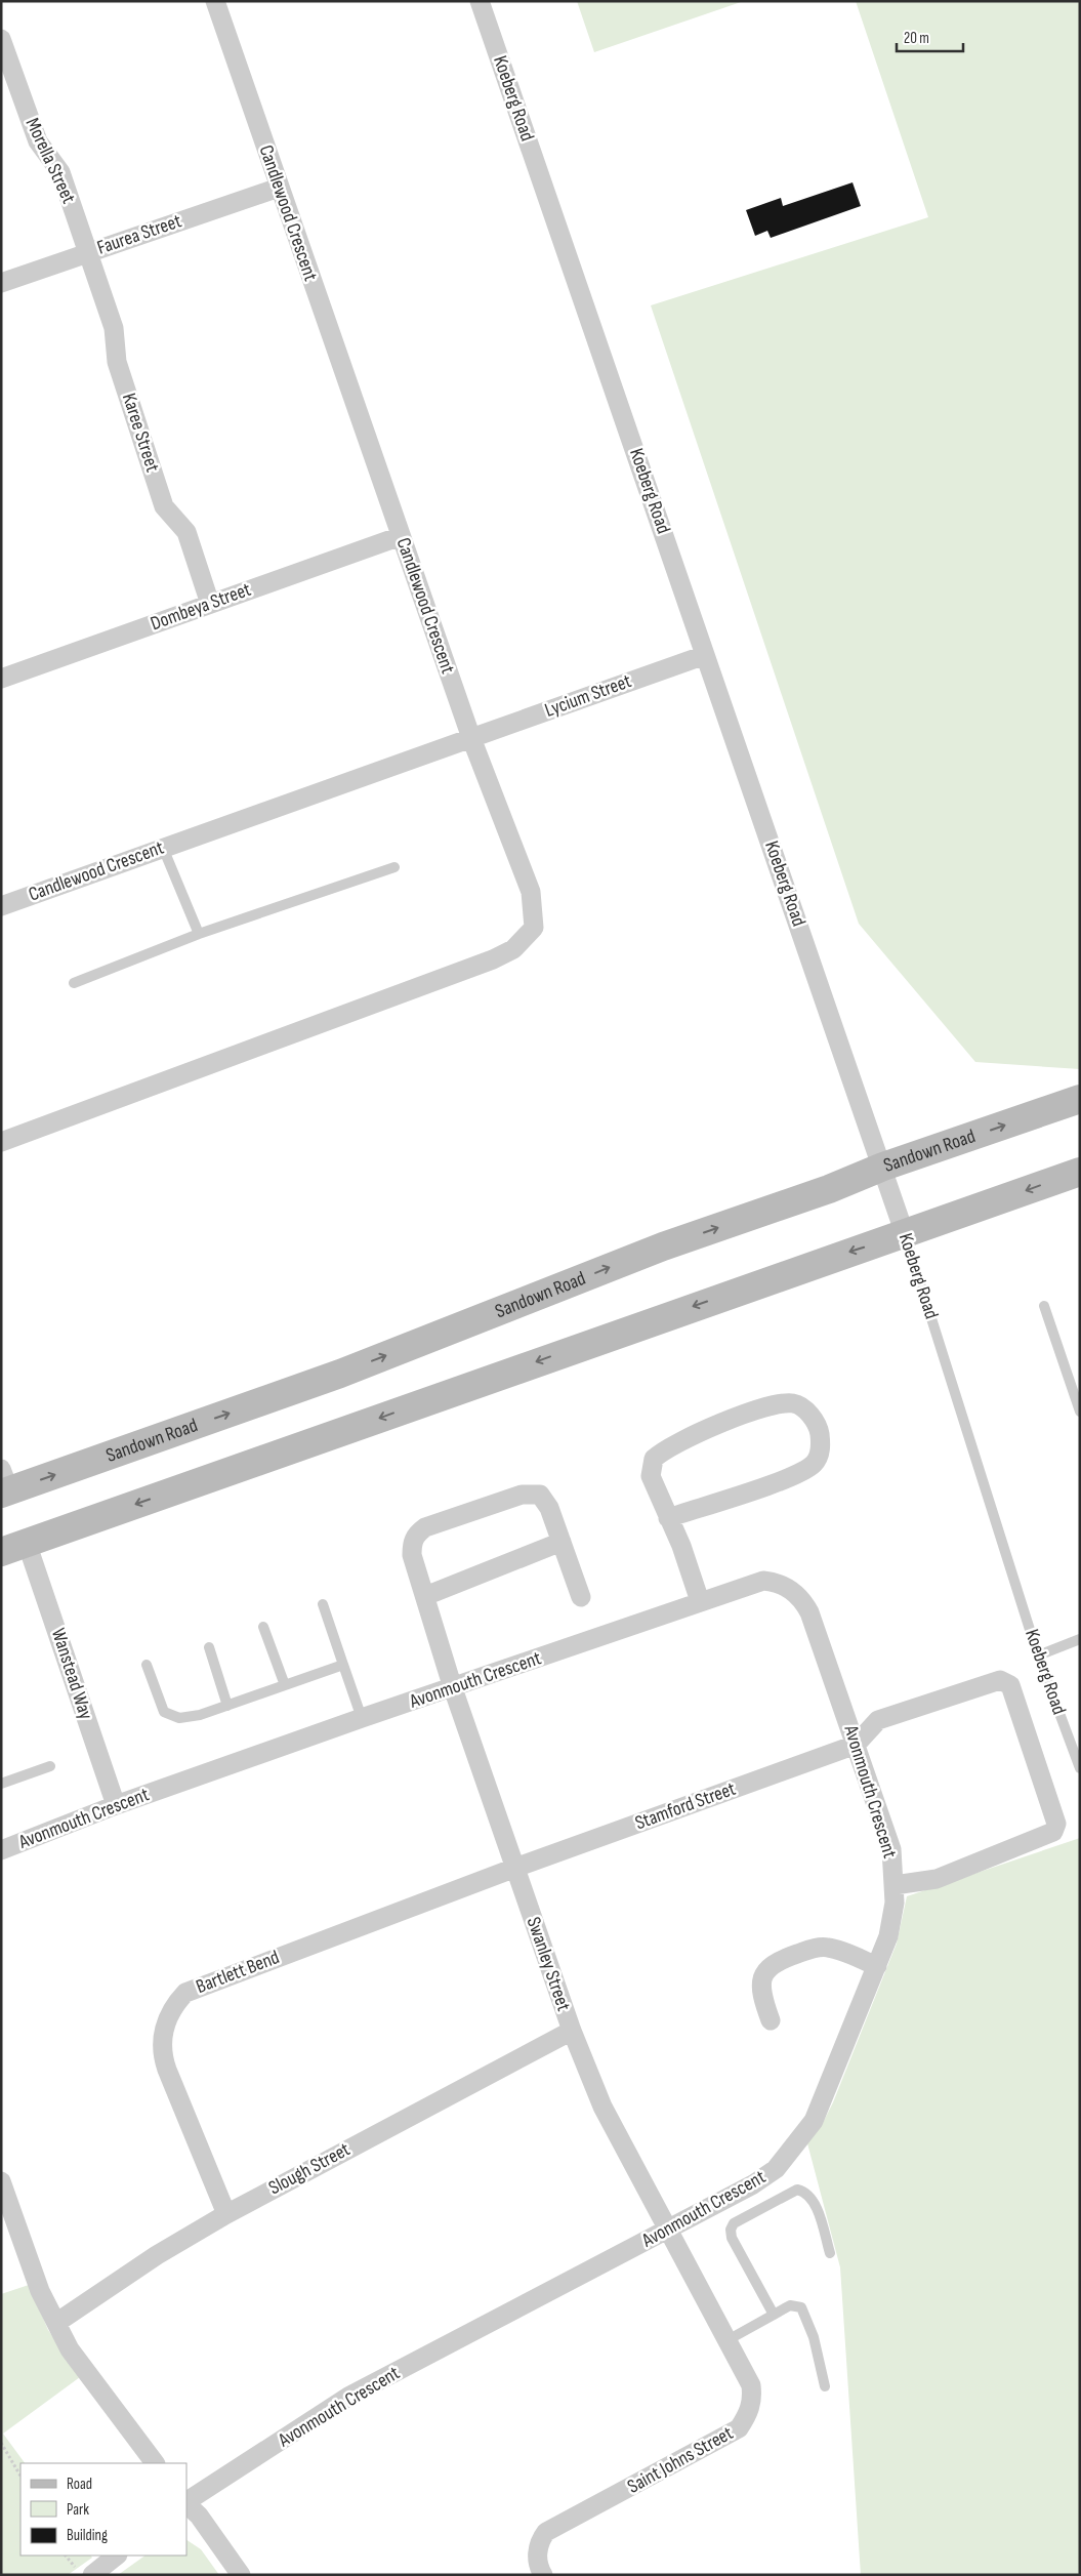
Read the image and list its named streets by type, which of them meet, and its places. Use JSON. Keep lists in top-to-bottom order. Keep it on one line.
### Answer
{"streets":{"main road":["Sandown Road"],"street":["Koeberg Road","Morella Street","Candlewood Crescent","Faurea Street","Karee Street","Dombeya Street","Lycium Street","Wanstead Way","Avonmouth Crescent","Stamford Street","Swanley Street","Bartlett Bend","Slough Street","Saint Johns Street"]},"crossings":[["Koeberg Road","Lycium Street"],["Koeberg Road","Sandown Road"],["Morella Street","Faurea Street"],["Morella Street","Karee Street"],["Candlewood Crescent","Faurea Street"],["Candlewood Crescent","Dombeya Street"],["Candlewood Crescent","Lycium Street"],["Faurea Street","Karee Street"],["Karee Street","Dombeya Street"],["Wanstead Way","Avonmouth Crescent"],["Avonmouth Crescent","Stamford Street"],["Avonmouth Crescent","Swanley Street"],["Avonmouth Crescent","Saint Johns Street"],["Stamford Street","Swanley Street"],["Stamford Street","Bartlett Bend"],["Swanley Street","Bartlett Bend"],["Swanley Street","Slough Street"],["Swanley Street","Saint Johns Street"],["Bartlett Bend","Slough Street"]],"legend":["Road","Park","Building"],"scale_bar":"20 m"}
